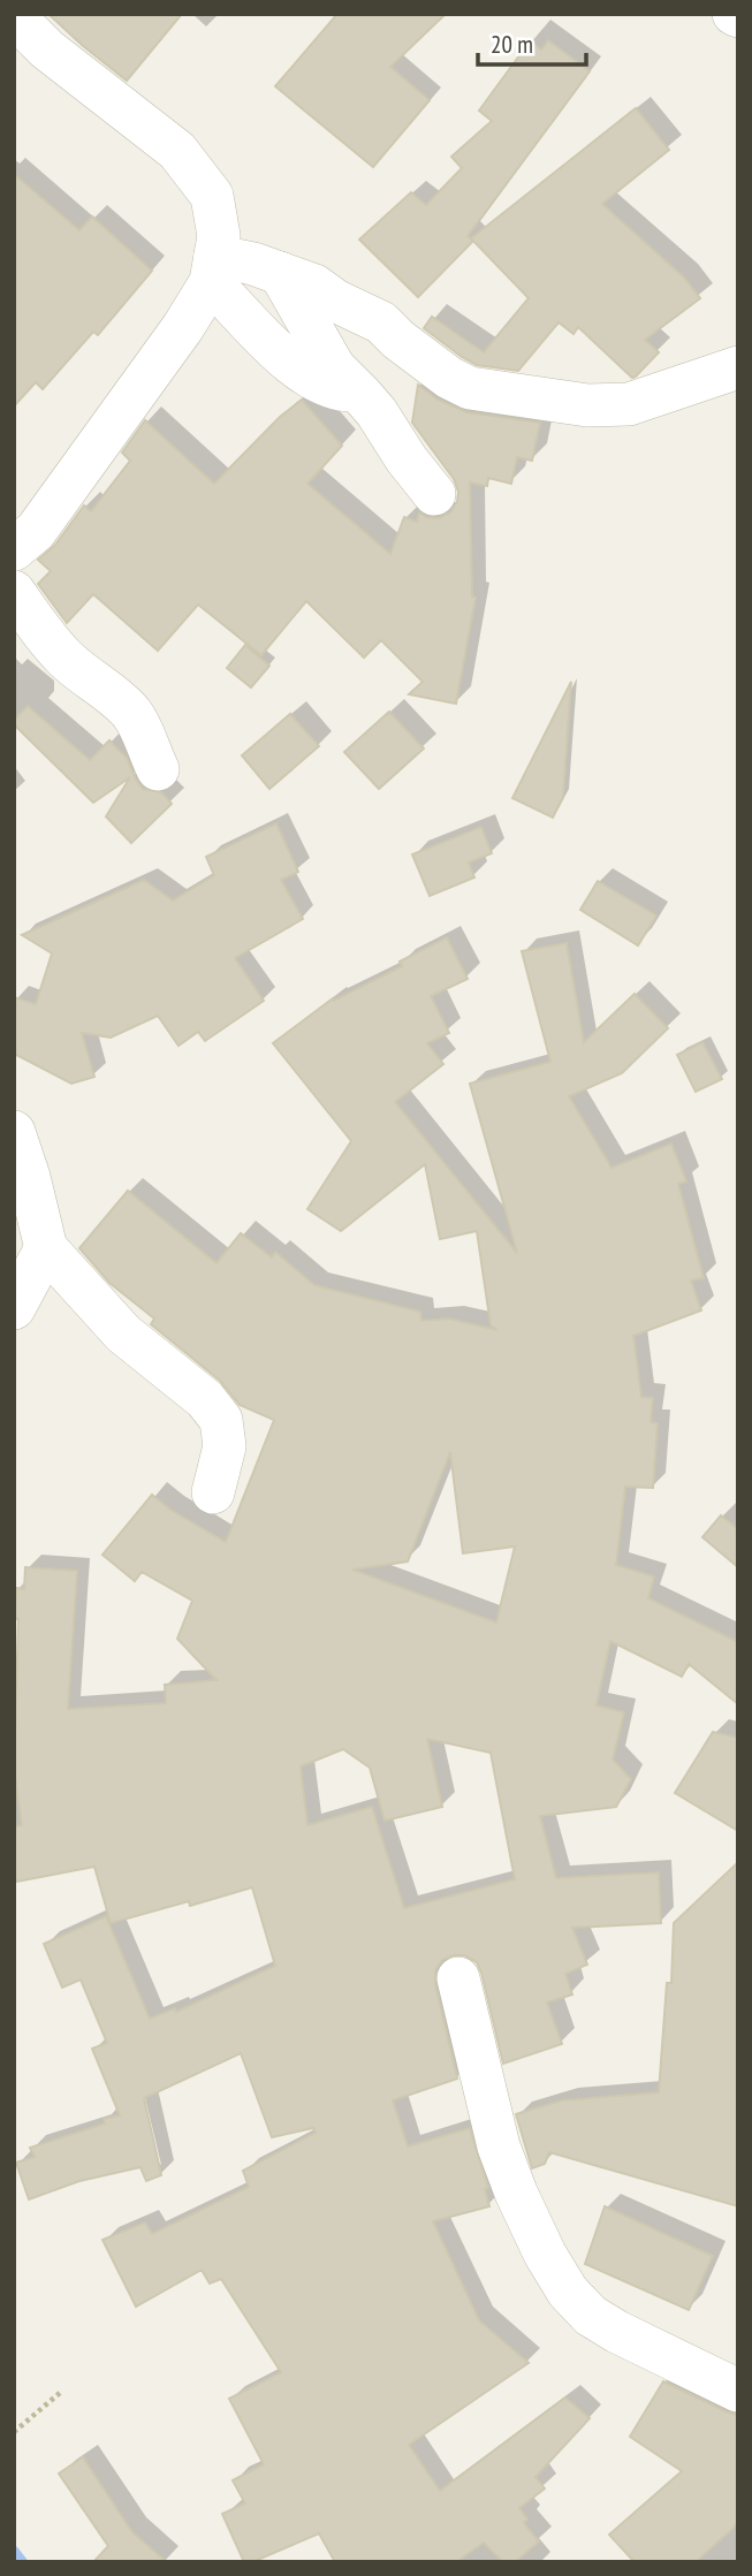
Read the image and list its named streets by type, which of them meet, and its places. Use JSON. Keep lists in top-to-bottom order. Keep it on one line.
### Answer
{"scale_bar":"20 m"}
